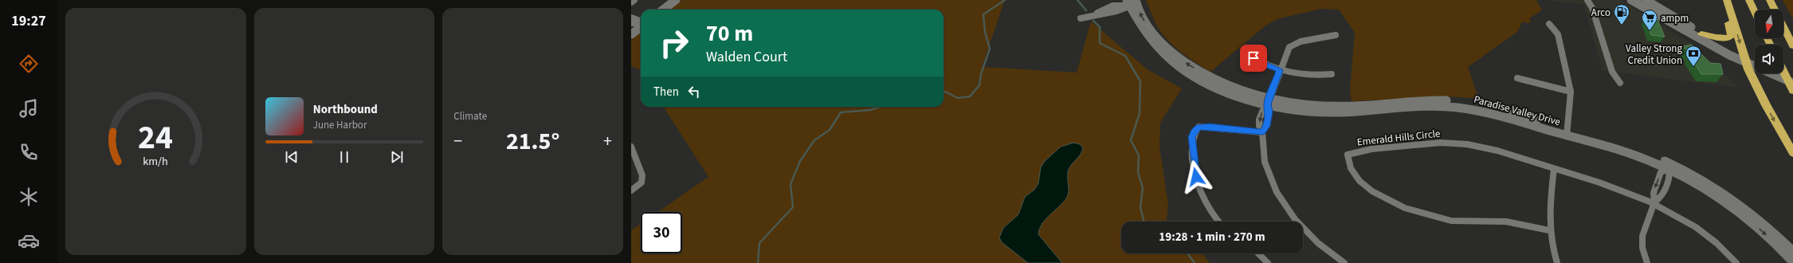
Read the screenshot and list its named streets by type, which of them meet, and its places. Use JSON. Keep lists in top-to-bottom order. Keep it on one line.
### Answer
{"streets":{"street":["Paradise Valley Drive","Emerald Hills Circle"]},"places":{"fuel station":["Arco"],"supermarket":["ampm"],"bank":["Valley Strong Credit Union"]},"north":"bottom","page":{"tabs":"19:27","tile":"Climate","turn":["70 m","Walden Court"],"then":"Then","song":["Northbound","June Harbor"],"heat":["−","21.5°","+"],"limit":"30","trip":"19:28 · 1 min · 270 m","gauge":["24","km/h"]}}
